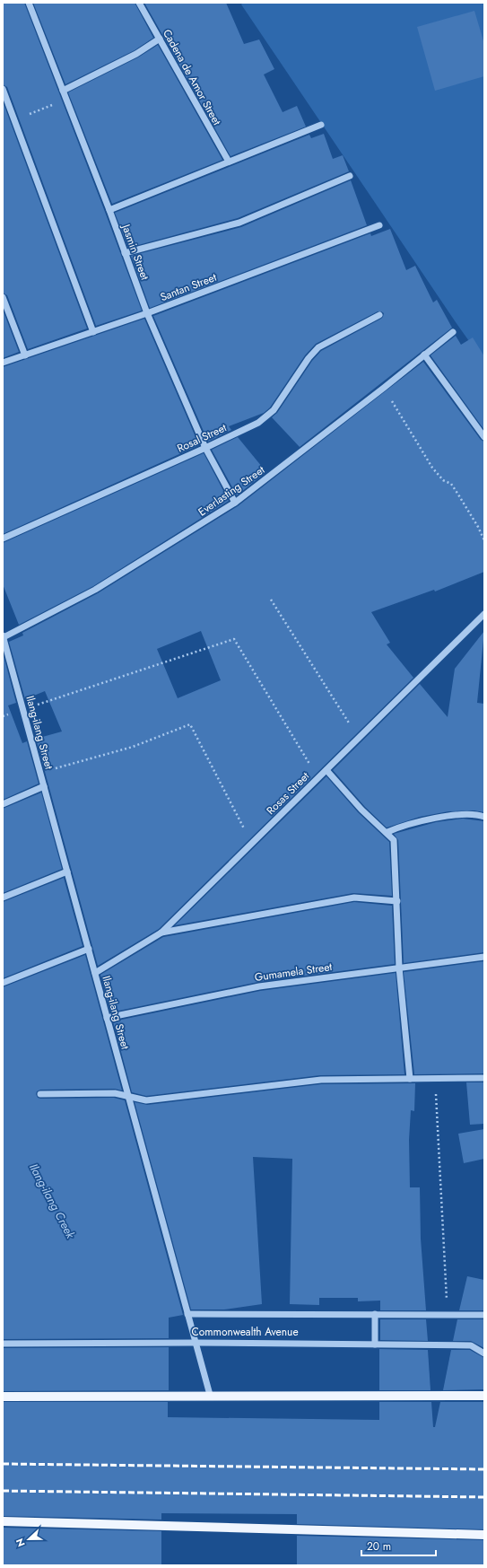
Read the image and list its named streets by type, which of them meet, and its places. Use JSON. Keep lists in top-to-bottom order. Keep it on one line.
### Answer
{"streets":{"street":["Cadena de Amor Street","Jasmin Street","Santan Street","Rosal Street","Everlasting Street","Ilang-ilang Street","Rosas Street","Gumamela Street","Commonwealth Avenue"]},"crossings":[["Jasmin Street","Santan Street"],["Jasmin Street","Rosal Street"],["Jasmin Street","Everlasting Street"],["Everlasting Street","Ilang-ilang Street"],["Ilang-ilang Street","Rosas Street"],["Ilang-ilang Street","Gumamela Street"],["Ilang-ilang Street","Commonwealth Avenue"]],"water":["Ilang-ilang Creek"],"scale_bar":"20 m","north":"left"}
